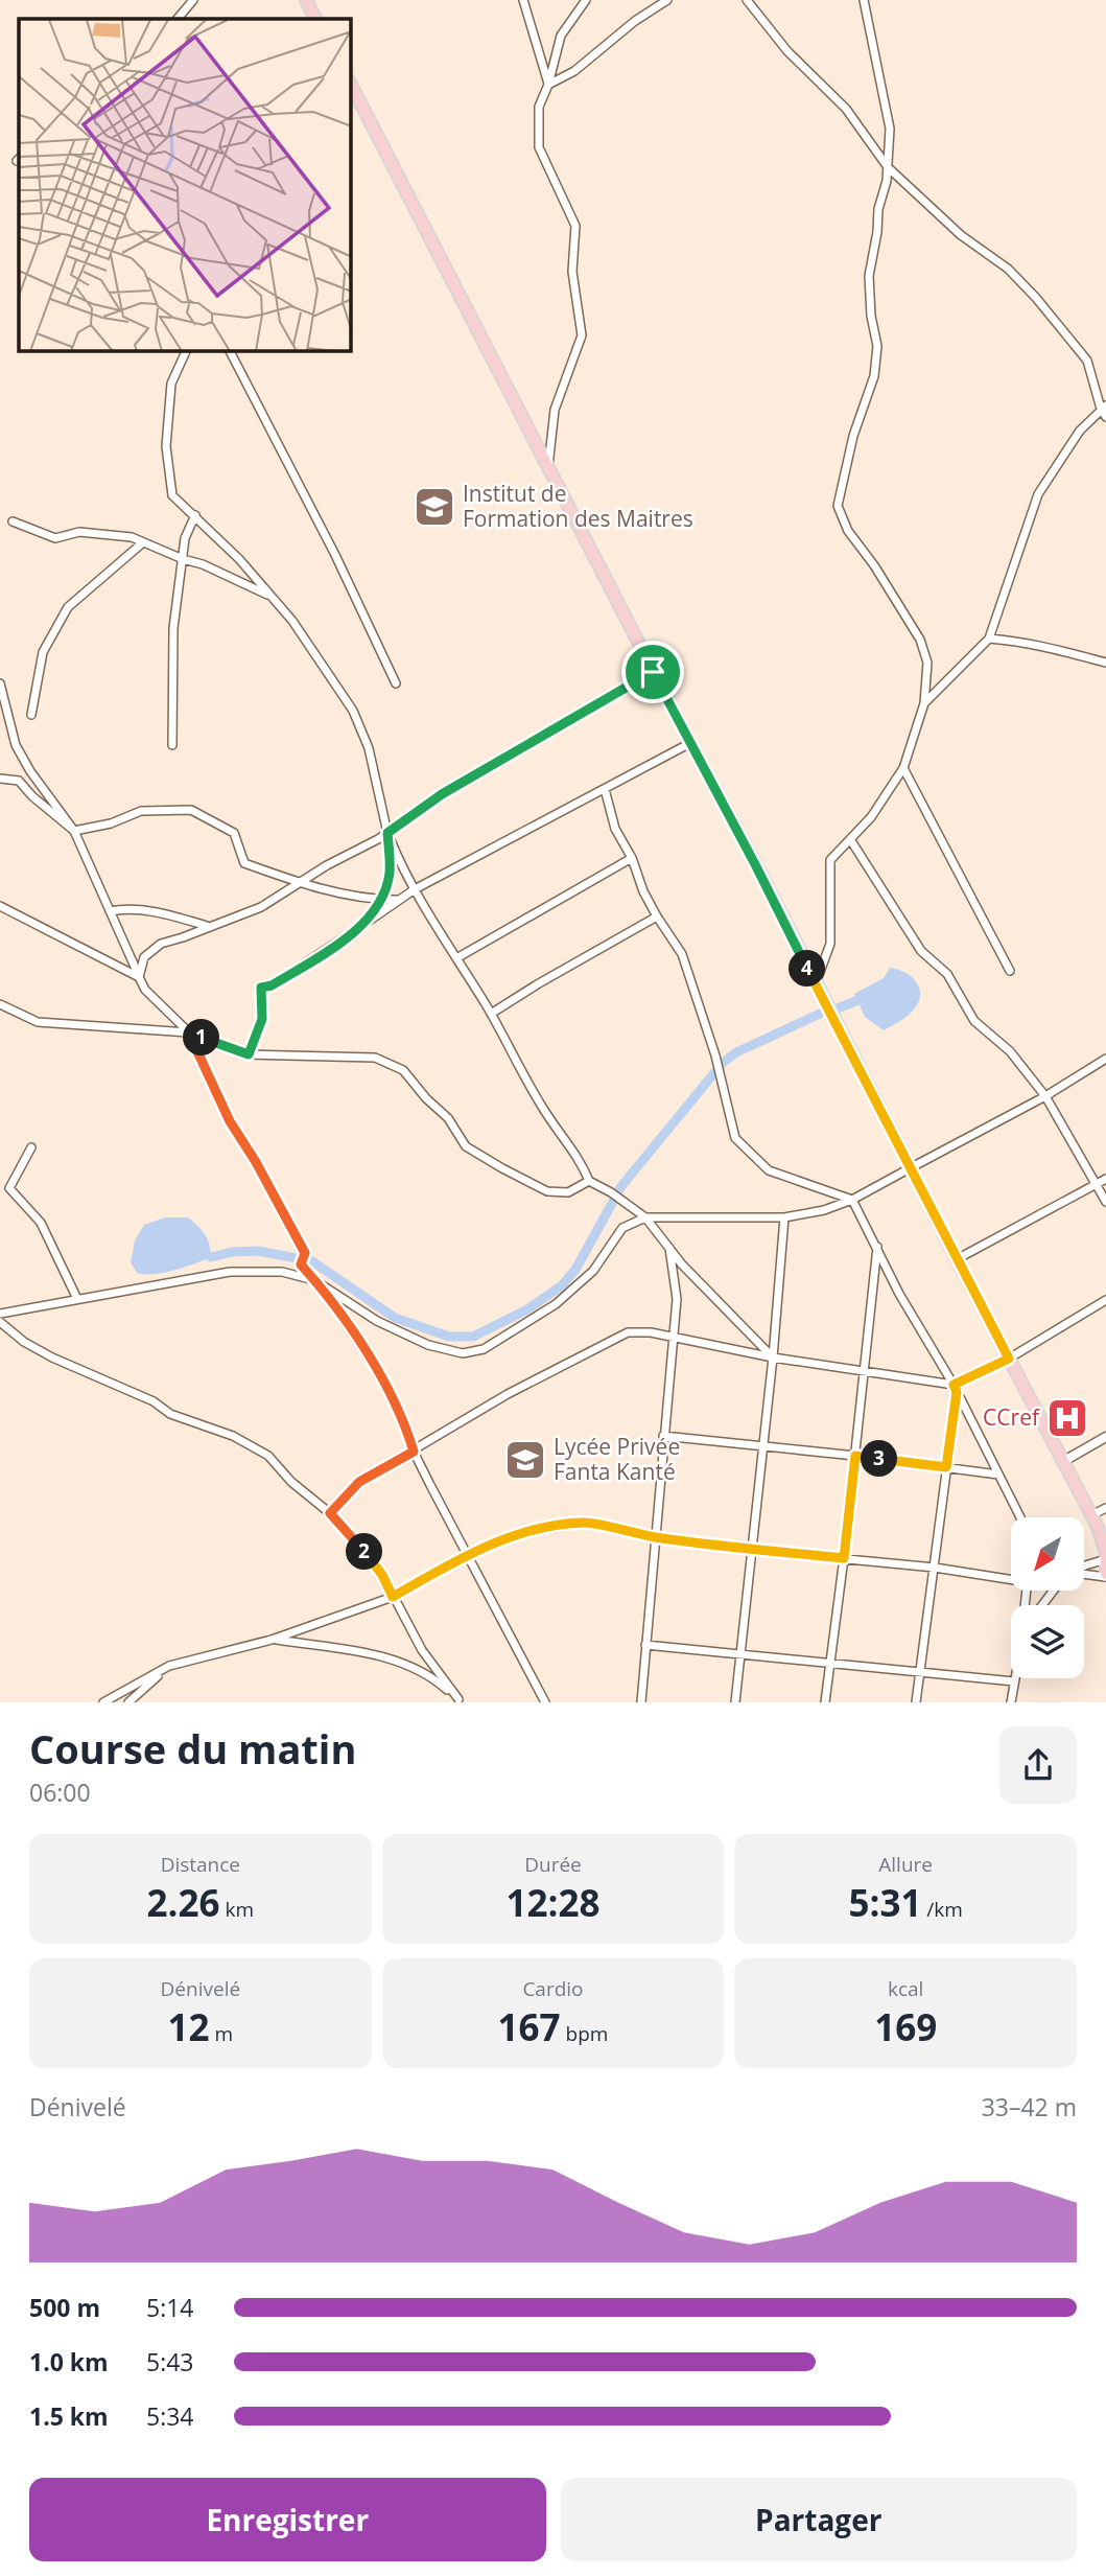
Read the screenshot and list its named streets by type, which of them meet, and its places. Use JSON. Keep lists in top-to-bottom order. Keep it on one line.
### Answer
{"places":{"school or university":["Institut de Formation des Maitres","Lycée Privée Fanta Kanté"],"hospital":["CCref"]},"north":"bottom left","page":{"pins":["4","1","3","2"],"heading":["Course du matin","06:00"],"stats":[["Distance","2.26 km"],["Durée","12:28"],["Allure","5:31 /km"],["Dénivelé","12 m"],["Cardio","167 bpm"],["kcal","169"]],"chart":["Dénivelé","33–42 m"],"list":[{"name":"500 m","note":"5:14"},{"name":"1.0 km","note":"5:43"},{"name":"1.5 km","note":"5:34"}],"buttons":["Enregistrer","Partager"]}}
